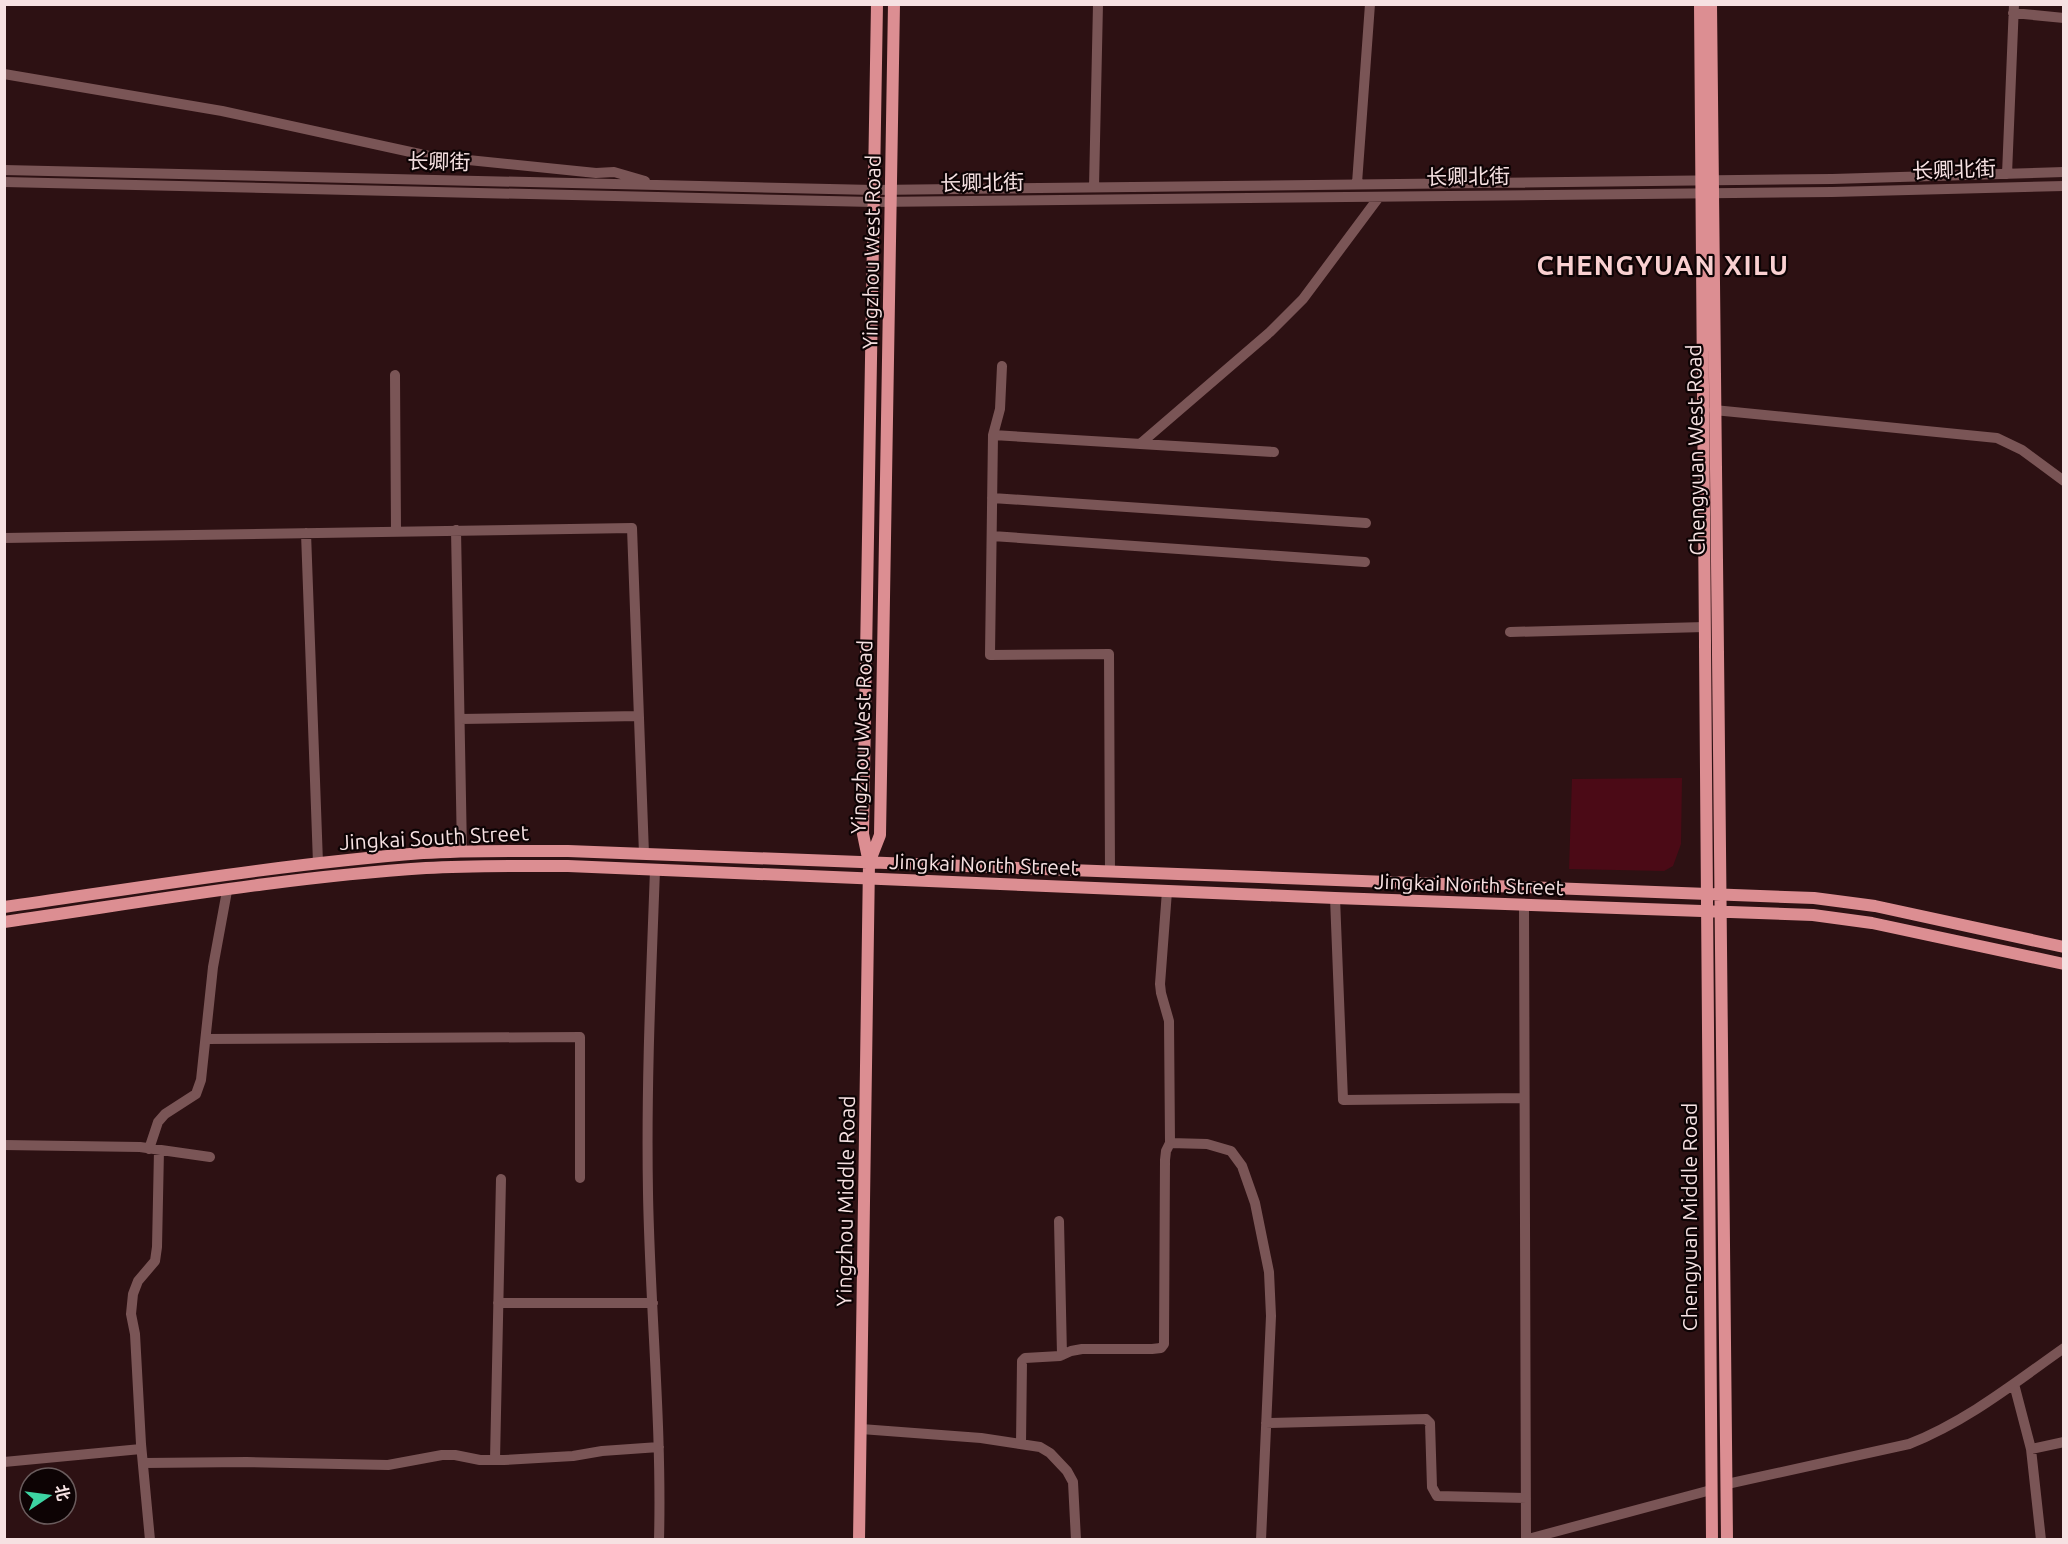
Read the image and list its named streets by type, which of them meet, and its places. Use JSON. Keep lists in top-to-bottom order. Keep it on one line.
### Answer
{"streets":{"main road":["Yingzhou West Road","Chengyuan West Road","Jingkai South Street","Jingkai North Street","Yingzhou Middle Road","Chengyuan Middle Road"],"street":["长卿街","长卿北街"]},"crossings":[["长卿街","长卿北街"],["长卿街","Yingzhou West Road"],["长卿北街","Yingzhou West Road"],["长卿北街","Chengyuan West Road"],["Yingzhou West Road","Jingkai South Street"],["Yingzhou West Road","Jingkai North Street"],["Yingzhou West Road","Yingzhou Middle Road"],["Chengyuan West Road","Jingkai North Street"],["Chengyuan West Road","Chengyuan Middle Road"],["Jingkai South Street","Jingkai North Street"],["Jingkai South Street","Yingzhou Middle Road"],["Jingkai North Street","Yingzhou Middle Road"],["Jingkai North Street","Chengyuan Middle Road"]],"districts":["CHENGYUAN XILU"],"north":"right"}
